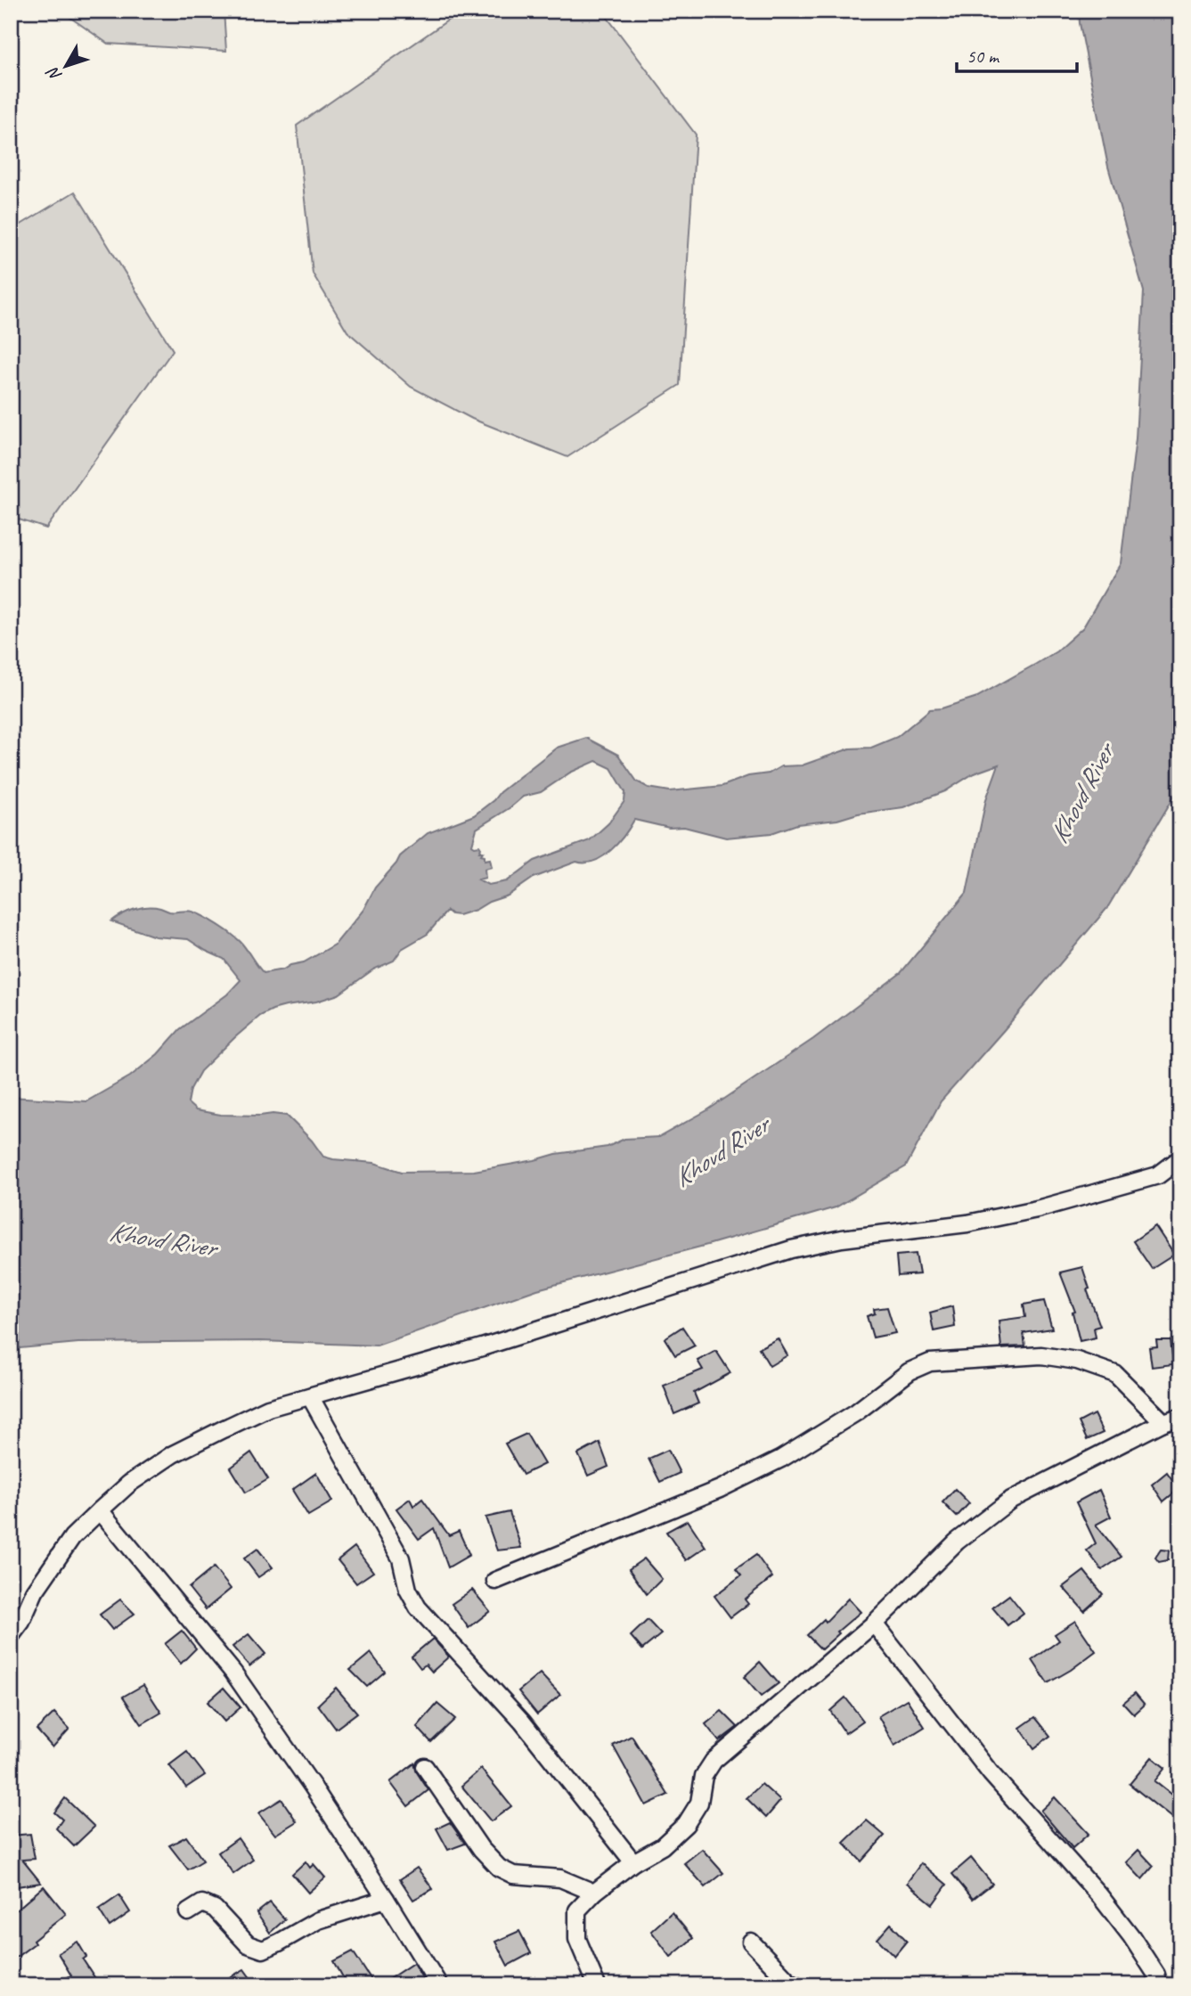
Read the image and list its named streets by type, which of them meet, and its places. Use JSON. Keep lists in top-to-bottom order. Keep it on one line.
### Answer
{"water":["Khovd River"],"scale_bar":"50 m","north":"bottom left"}
